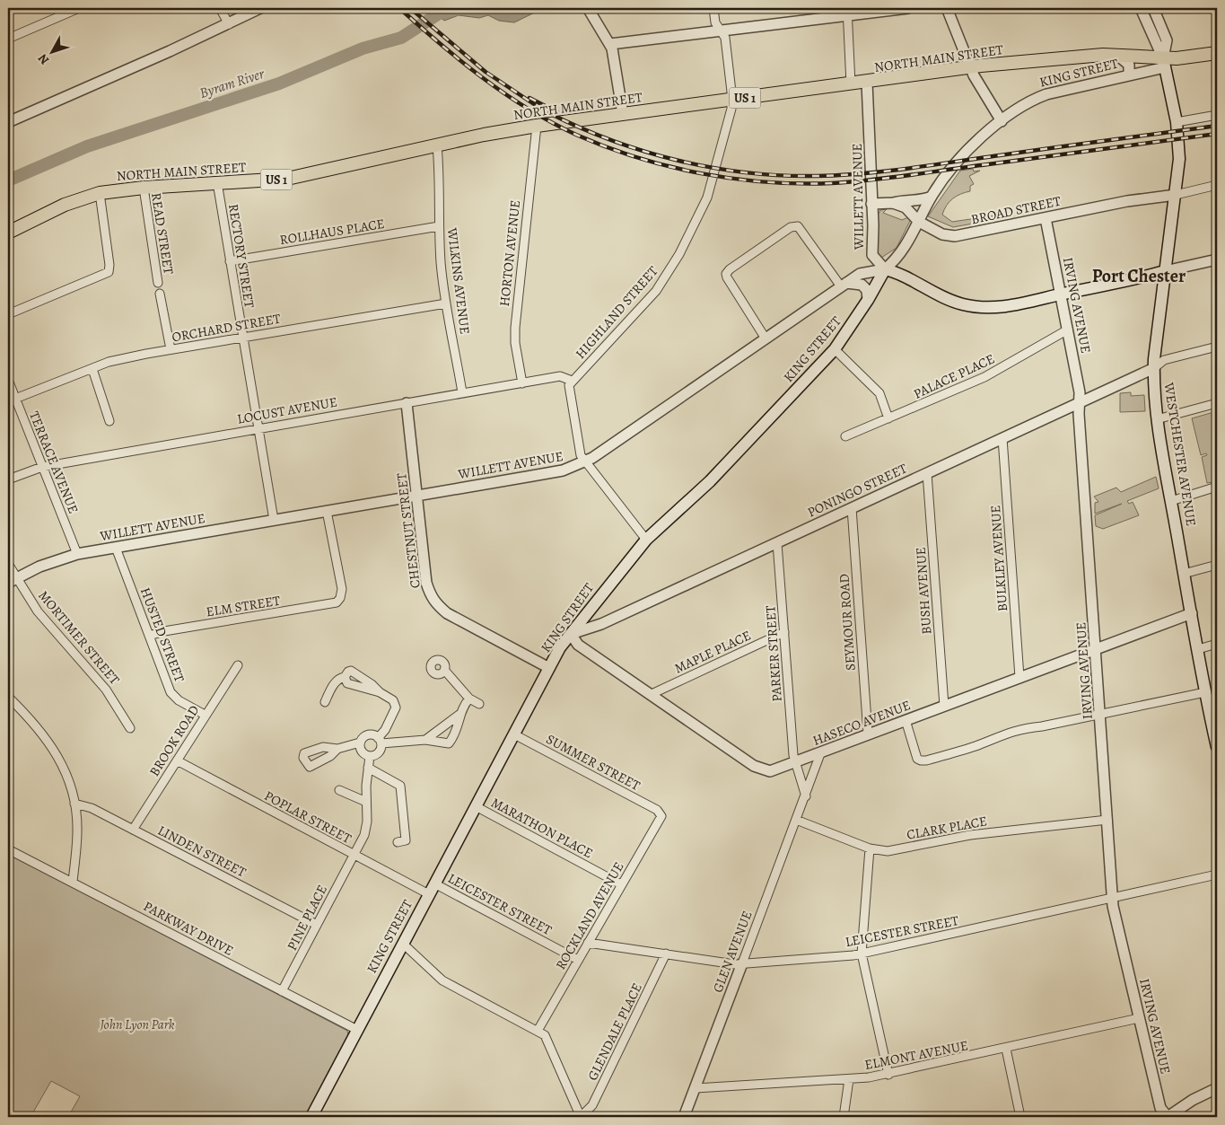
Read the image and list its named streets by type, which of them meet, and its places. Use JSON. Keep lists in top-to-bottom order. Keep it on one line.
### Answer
{"streets":{"main road":["NORTH MAIN STREET","KING STREET","US 1","WESTCHESTER AVENUE"],"street":["WILLETT AVENUE","BROAD STREET","ROLLHAUS PLACE","READ STREET","HORTON AVENUE","RECTORY STREET","WILKINS AVENUE","IRVING AVENUE","HIGHLAND STREET","ORCHARD STREET","PALACE PLACE","LOCUST AVENUE","TERRACE AVENUE","PONINGO STREET","CHESTNUT STREET","BULKLEY AVENUE","BUSH AVENUE","ELM STREET","SEYMOUR ROAD","HUSTED STREET","MORTIMER STREET","MAPLE PLACE","PARKER STREET","HASECO AVENUE","BROOK ROAD","SUMMER STREET","POPLAR STREET","MARATHON PLACE","CLARK PLACE","LINDEN STREET","LEICESTER STREET","ROCKLAND AVENUE","PINE PLACE","PARKWAY DRIVE","GLEN AVENUE","GLENDALE PLACE","ELMONT AVENUE"]},"crossings":[["NORTH MAIN STREET","KING STREET"],["NORTH MAIN STREET","US 1"],["NORTH MAIN STREET","WILLETT AVENUE"],["NORTH MAIN STREET","READ STREET"],["NORTH MAIN STREET","HORTON AVENUE"],["NORTH MAIN STREET","RECTORY STREET"],["NORTH MAIN STREET","WILKINS AVENUE"],["NORTH MAIN STREET","HIGHLAND STREET"],["NORTH MAIN STREET","WESTCHESTER AVENUE"],["KING STREET","US 1"],["KING STREET","WILLETT AVENUE"],["KING STREET","BROAD STREET"],["KING STREET","WESTCHESTER AVENUE"],["KING STREET","PONINGO STREET"],["KING STREET","CHESTNUT STREET"],["KING STREET","HASECO AVENUE"],["KING STREET","SUMMER STREET"],["KING STREET","POPLAR STREET"],["KING STREET","MARATHON PLACE"],["KING STREET","LEICESTER STREET"],["KING STREET","PARKWAY DRIVE"],["US 1","WESTCHESTER AVENUE"],["WILLETT AVENUE","RECTORY STREET"],["WILLETT AVENUE","TERRACE AVENUE"],["WILLETT AVENUE","CHESTNUT STREET"],["WILLETT AVENUE","ELM STREET"],["WILLETT AVENUE","HUSTED STREET"],["WILLETT AVENUE","MORTIMER STREET"],["BROAD STREET","IRVING AVENUE"],["BROAD STREET","WESTCHESTER AVENUE"],["ROLLHAUS PLACE","RECTORY STREET"],["ROLLHAUS PLACE","WILKINS AVENUE"],["HORTON AVENUE","LOCUST AVENUE"],["RECTORY STREET","ORCHARD STREET"],["RECTORY STREET","LOCUST AVENUE"],["WILKINS AVENUE","ORCHARD STREET"],["WILKINS AVENUE","LOCUST AVENUE"],["IRVING AVENUE","PALACE PLACE"],["IRVING AVENUE","PONINGO STREET"],["IRVING AVENUE","HASECO AVENUE"],["IRVING AVENUE","CLARK PLACE"],["IRVING AVENUE","LEICESTER STREET"],["IRVING AVENUE","ELMONT AVENUE"],["HIGHLAND STREET","LOCUST AVENUE"],["ORCHARD STREET","TERRACE AVENUE"],["LOCUST AVENUE","TERRACE AVENUE"],["LOCUST AVENUE","CHESTNUT STREET"],["WESTCHESTER AVENUE","PONINGO STREET"],["WESTCHESTER AVENUE","HASECO AVENUE"],["PONINGO STREET","BULKLEY AVENUE"],["PONINGO STREET","BUSH AVENUE"],["PONINGO STREET","SEYMOUR ROAD"],["PONINGO STREET","PARKER STREET"],["PONINGO STREET","HASECO AVENUE"],["BULKLEY AVENUE","HASECO AVENUE"],["BUSH AVENUE","HASECO AVENUE"],["ELM STREET","HUSTED STREET"],["SEYMOUR ROAD","HASECO AVENUE"],["HUSTED STREET","BROOK ROAD"],["MAPLE PLACE","PARKER STREET"],["MAPLE PLACE","HASECO AVENUE"],["PARKER STREET","HASECO AVENUE"],["HASECO AVENUE","GLEN AVENUE"],["BROOK ROAD","POPLAR STREET"],["BROOK ROAD","LINDEN STREET"],["SUMMER STREET","ROCKLAND AVENUE"],["POPLAR STREET","PINE PLACE"],["MARATHON PLACE","ROCKLAND AVENUE"],["CLARK PLACE","GLEN AVENUE"],["LINDEN STREET","PINE PLACE"],["LEICESTER STREET","ROCKLAND AVENUE"],["LEICESTER STREET","GLEN AVENUE"],["LEICESTER STREET","GLENDALE PLACE"],["PINE PLACE","PARKWAY DRIVE"],["GLEN AVENUE","ELMONT AVENUE"]],"districts":["Port Chester"],"water":["Byram River"],"parks":["John Lyon Park"],"north":"bottom left"}
